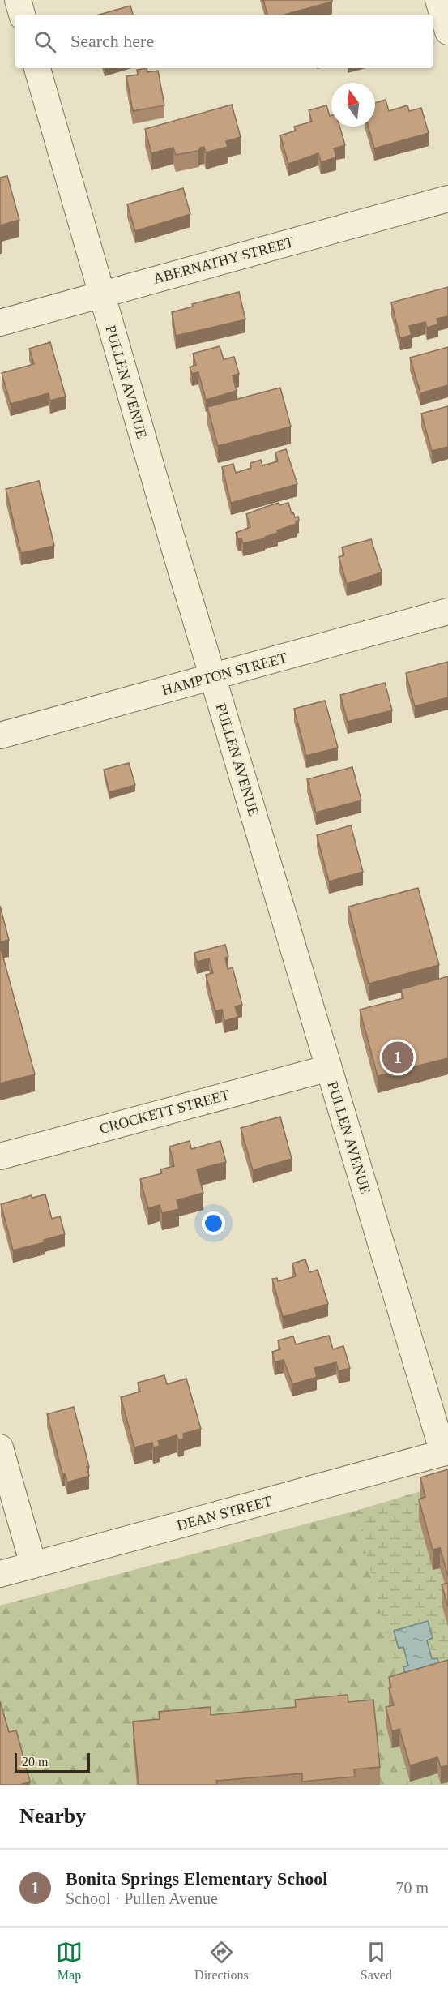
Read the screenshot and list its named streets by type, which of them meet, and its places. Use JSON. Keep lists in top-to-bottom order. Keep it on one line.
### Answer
{"streets":{"street":["ABERNATHY STREET","PULLEN AVENUE","HAMPTON STREET","CROCKETT STREET","DEAN STREET"]},"crossings":[["ABERNATHY STREET","PULLEN AVENUE"],["PULLEN AVENUE","HAMPTON STREET"],["PULLEN AVENUE","CROCKETT STREET"],["PULLEN AVENUE","DEAN STREET"]],"scale_bar":"20 m","north":"top","page":{"search":"Search here","pins":"1","scale":"20 m","heading":"Nearby","list":[{"mark":"1","name":"Bonita Springs Elementary School","note":"School · Pullen Avenue","value":"70 m"}],"nav":["Map","Directions","Saved"]}}
